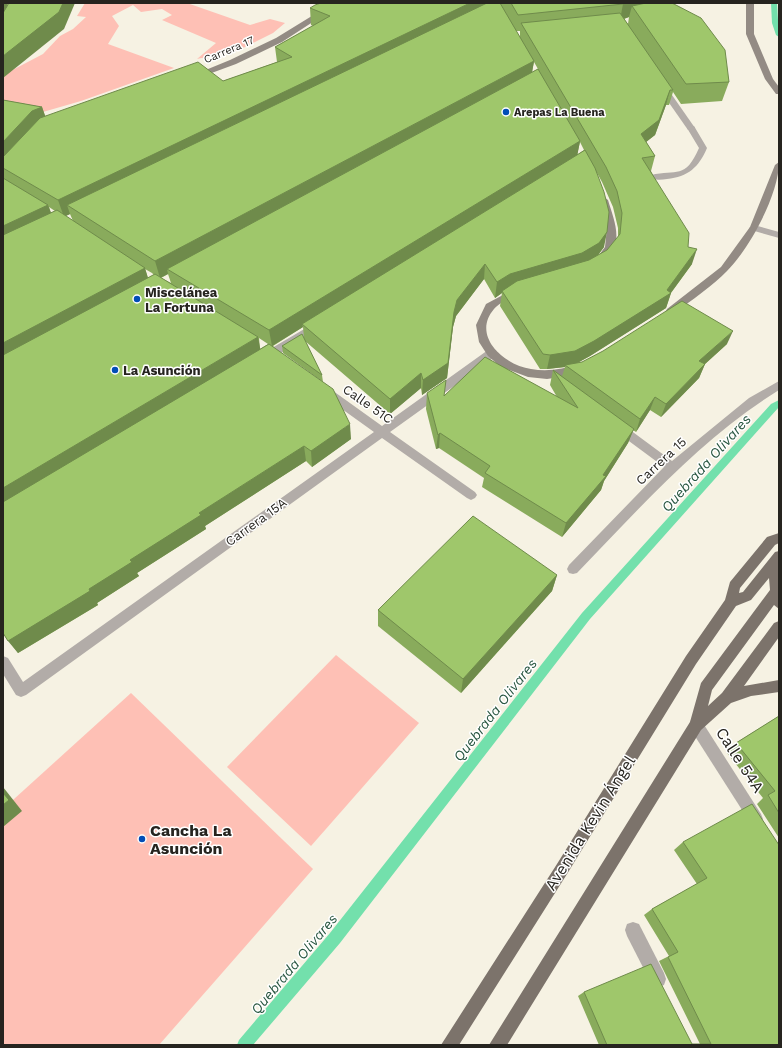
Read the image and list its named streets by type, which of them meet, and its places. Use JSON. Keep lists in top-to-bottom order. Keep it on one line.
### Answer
{"streets":{"main road":["Carrera 17","Avenida Kevin Ángel"],"street":["Calle 51C","Carrera 15","Carrera 15A","Calle 54A"]},"crossings":[["Calle 51C","Carrera 15A"]],"water":["Quebrada Olivares"],"places":["Arepas La Buena","Miscelánea La Fortuna","La Asunción","Cancha La Asunción"]}
